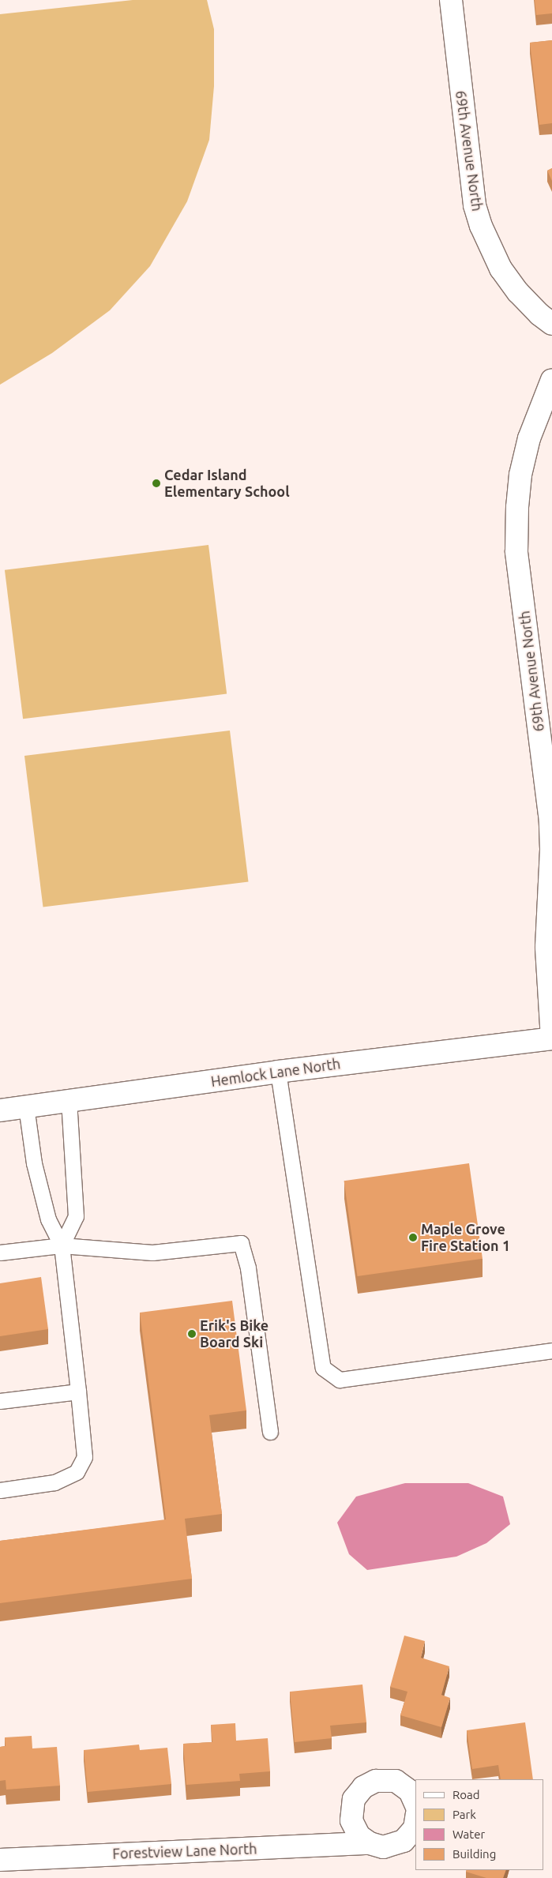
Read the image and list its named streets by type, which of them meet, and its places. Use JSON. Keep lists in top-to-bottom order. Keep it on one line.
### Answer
{"streets":{"street":["69th Avenue North","Hemlock Lane North","Forestview Lane North"]},"crossings":[["69th Avenue North","Hemlock Lane North"]],"places":["Cedar Island Elementary School","Maple Grove Fire Station 1","Erik's Bike Board Ski"],"legend":["Road","Park","Water","Building"]}
